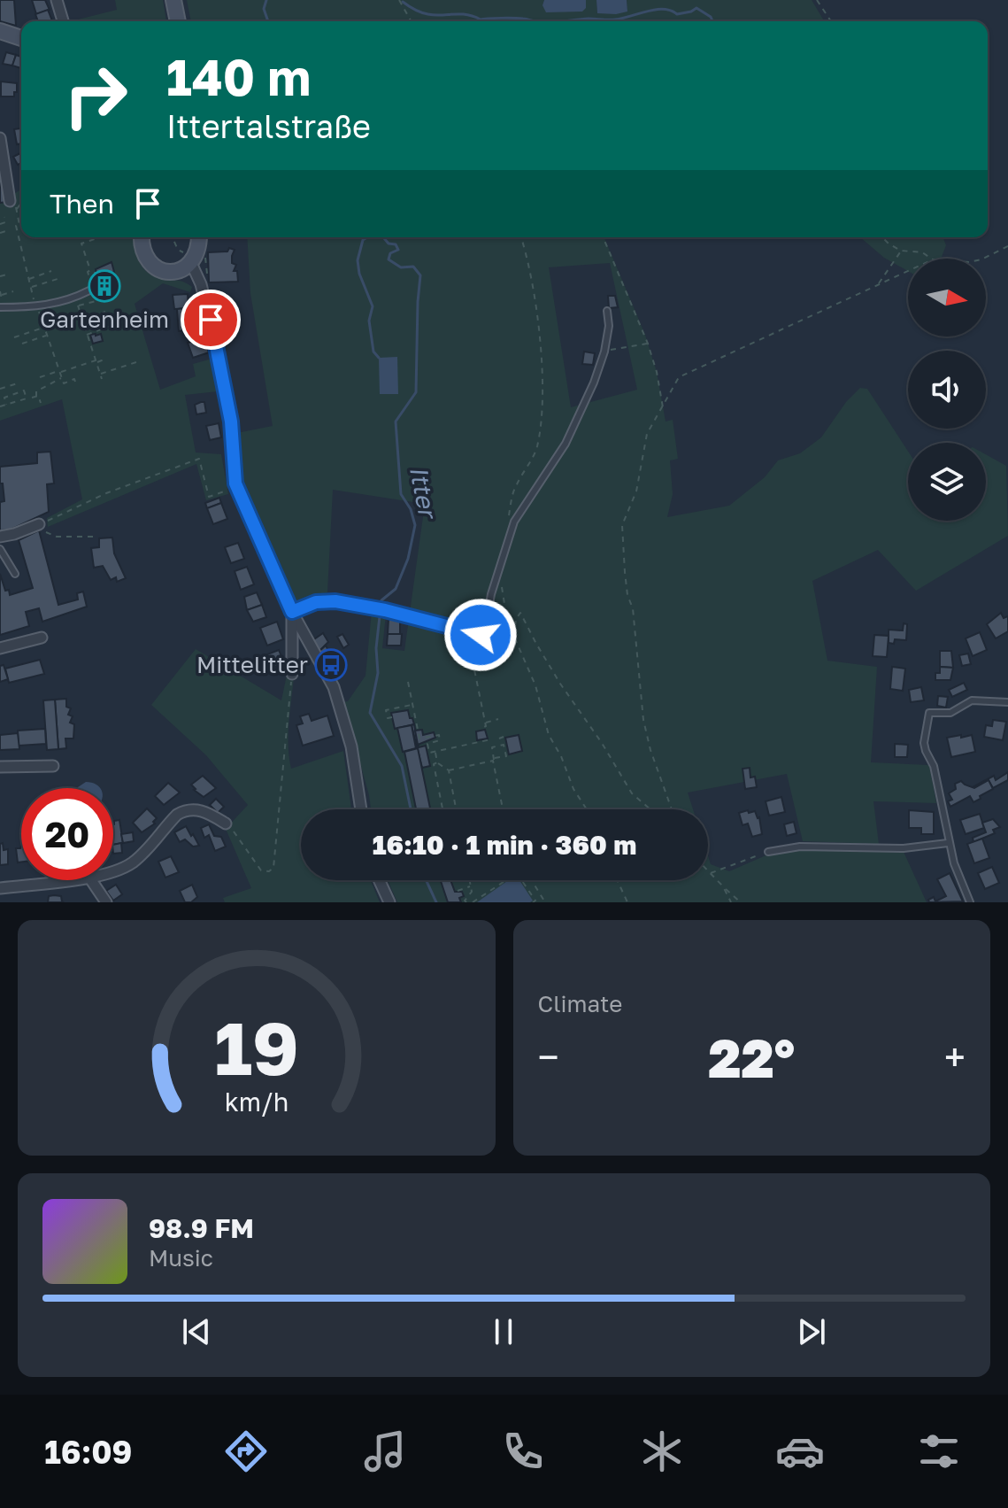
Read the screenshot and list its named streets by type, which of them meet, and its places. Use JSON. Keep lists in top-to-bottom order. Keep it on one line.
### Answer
{"water":["Itter"],"places":{"building":["Gartenheim"],"bus stop":["Mittelitter"]},"north":"right","page":{"turn":["140 m","Ittertalstraße"],"then":"Then","limit":"20","trip":"16:10 · 1 min · 360 m","tile":"Climate","heat":["−","22°","+"],"song":["98.9 FM","Music"],"tabs":"16:09","gauge":["19","km/h"]}}
